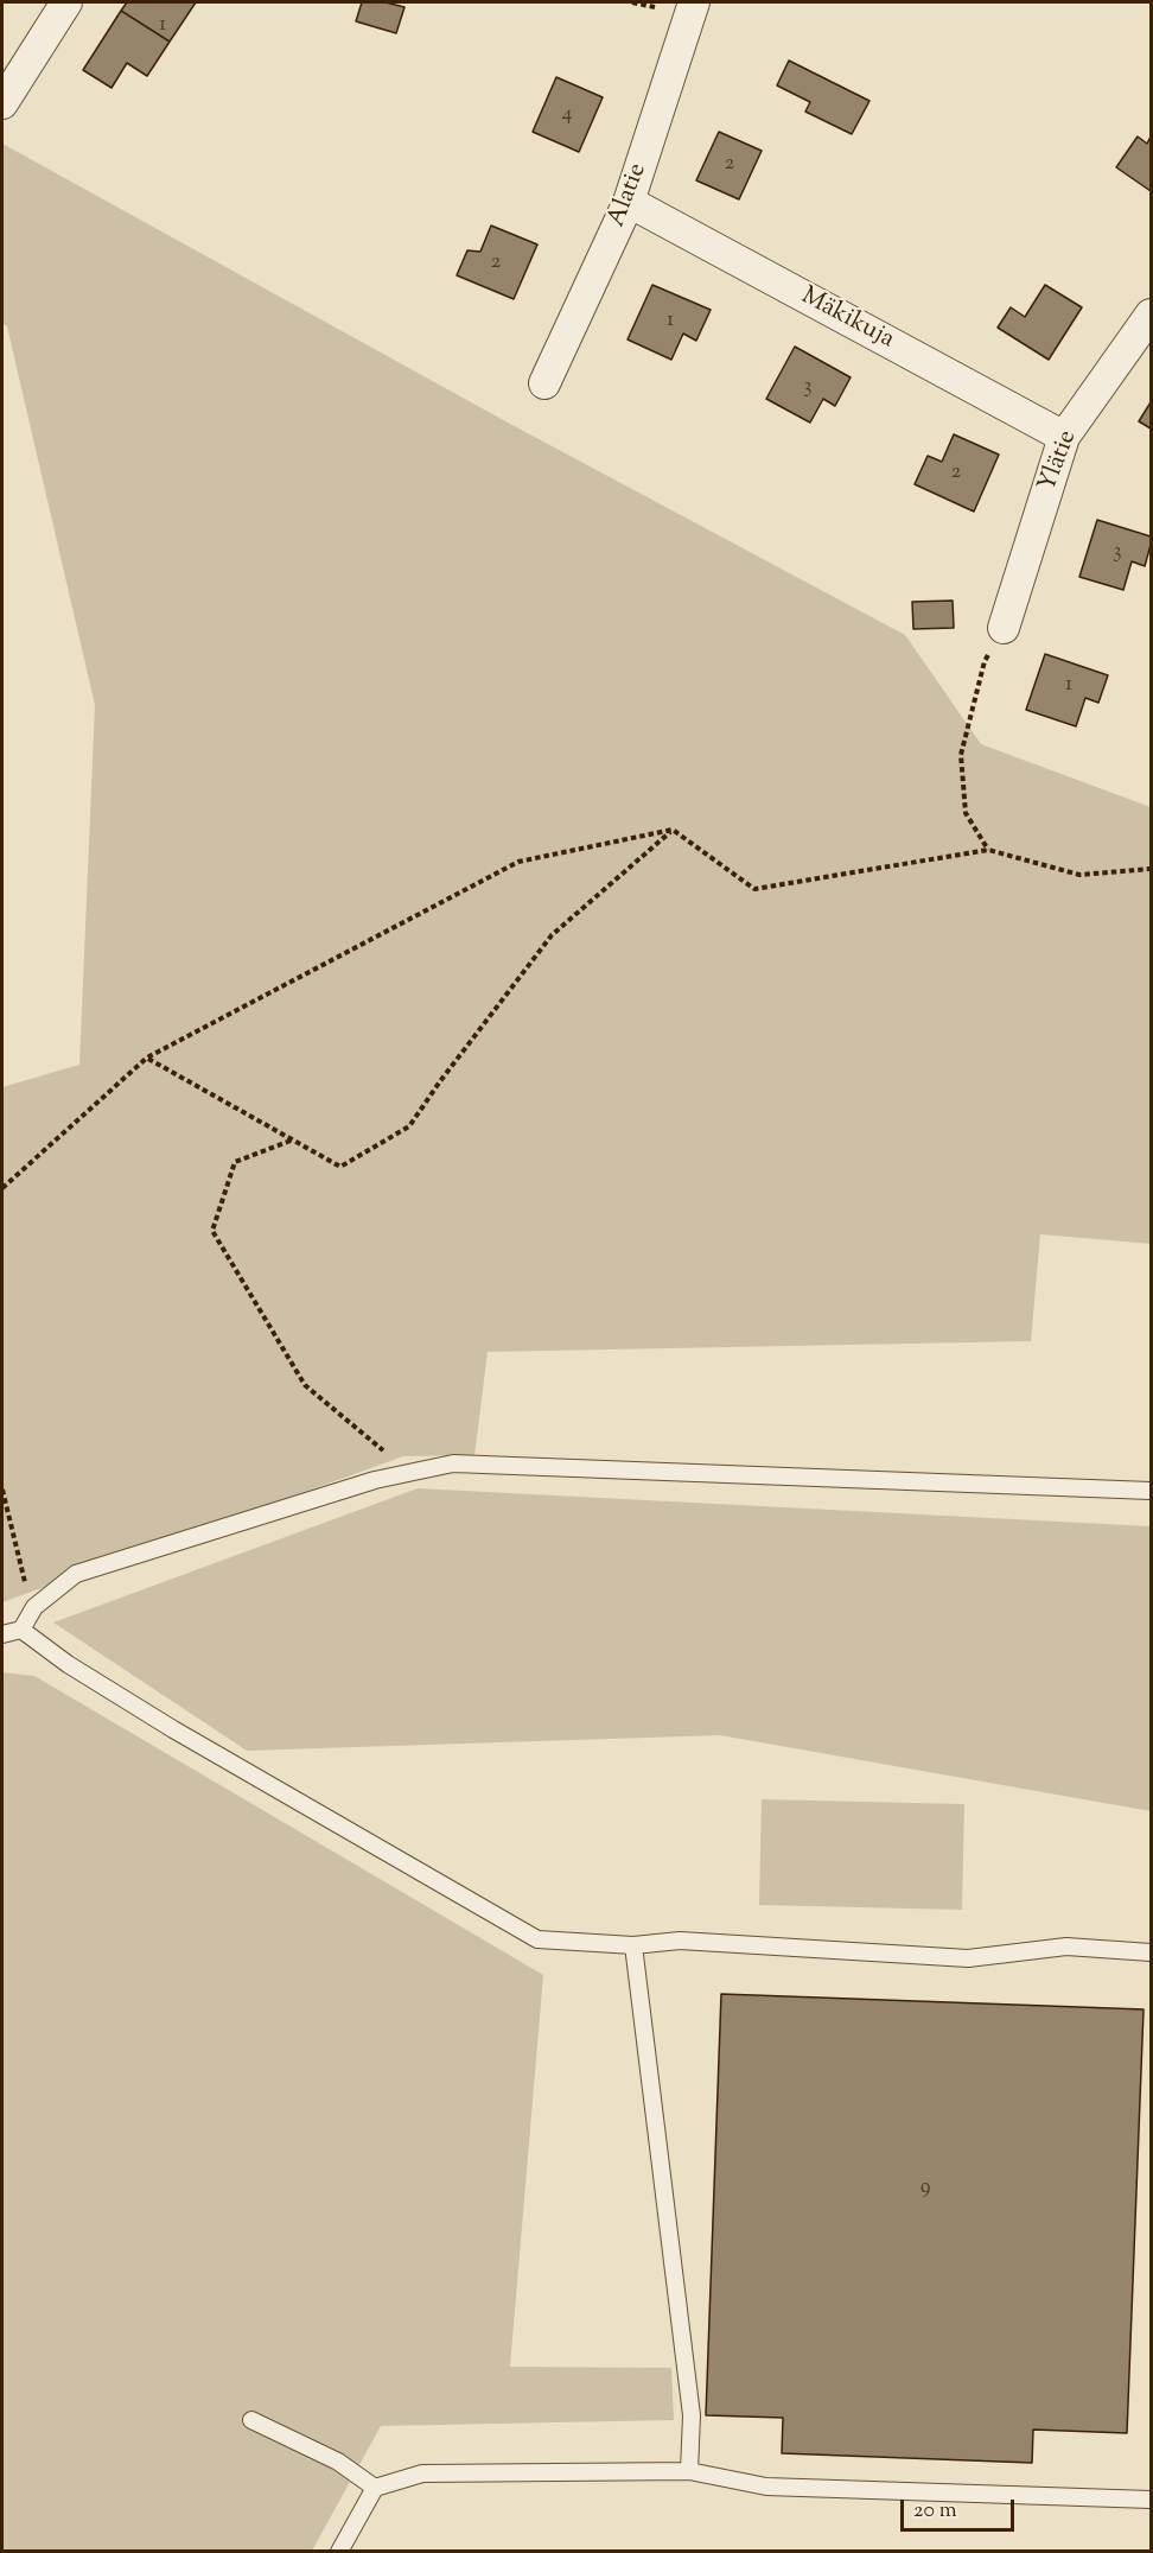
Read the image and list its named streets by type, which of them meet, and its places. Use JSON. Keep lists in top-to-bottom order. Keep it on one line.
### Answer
{"streets":{"street":["Alatie","Mäkikuja","Ylätie"]},"crossings":[["Alatie","Mäkikuja"],["Mäkikuja","Ylätie"]],"house_numbers":["1","4","2","2","1","3","2","3","1","9"],"scale_bar":"20 m"}
